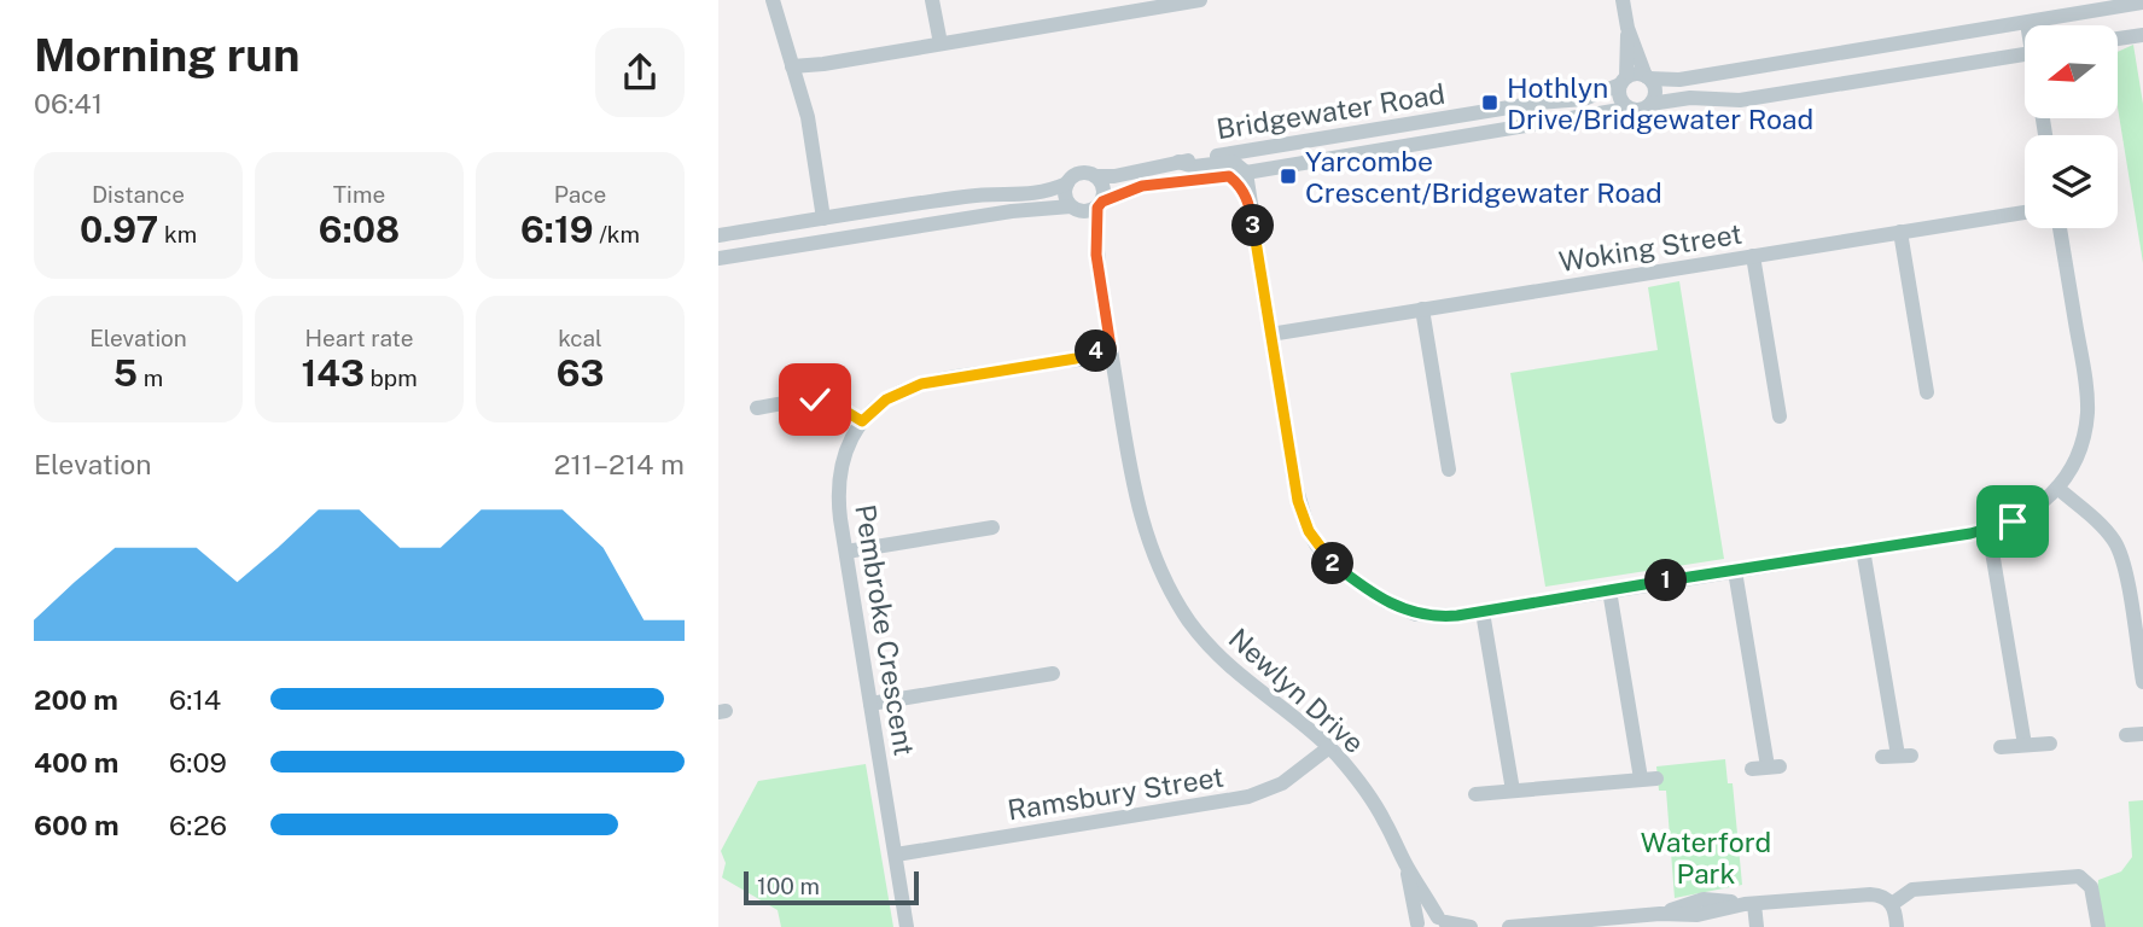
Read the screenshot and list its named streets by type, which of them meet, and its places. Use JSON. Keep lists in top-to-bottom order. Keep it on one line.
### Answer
{"streets":{"street":["Bridgewater Road","Woking Street","Pembroke Crescent","Newlyn Drive","Ramsbury Street"]},"crossings":[["Bridgewater Road","Newlyn Drive"],["Pembroke Crescent","Newlyn Drive"],["Pembroke Crescent","Ramsbury Street"],["Newlyn Drive","Ramsbury Street"]],"parks":["Waterford Park"],"places":{"transit":["Hothlyn Drive/Bridgewater Road","Yarcombe Crescent/Bridgewater Road"]},"scale_bar":"100 m","north":"left","page":{"heading":["Morning run","06:41"],"stats":[["Distance","0.97 km"],["Time","6:08"],["Pace","6:19 /km"],["Elevation","5 m"],["Heart rate","143 bpm"],["kcal","63"]],"pins":["3","4","2","1"],"chart":["Elevation","211–214 m"],"list":[{"name":"200 m","note":"6:14"},{"name":"400 m","note":"6:09"},{"name":"600 m","note":"6:26"}],"scale":"100 m"}}
